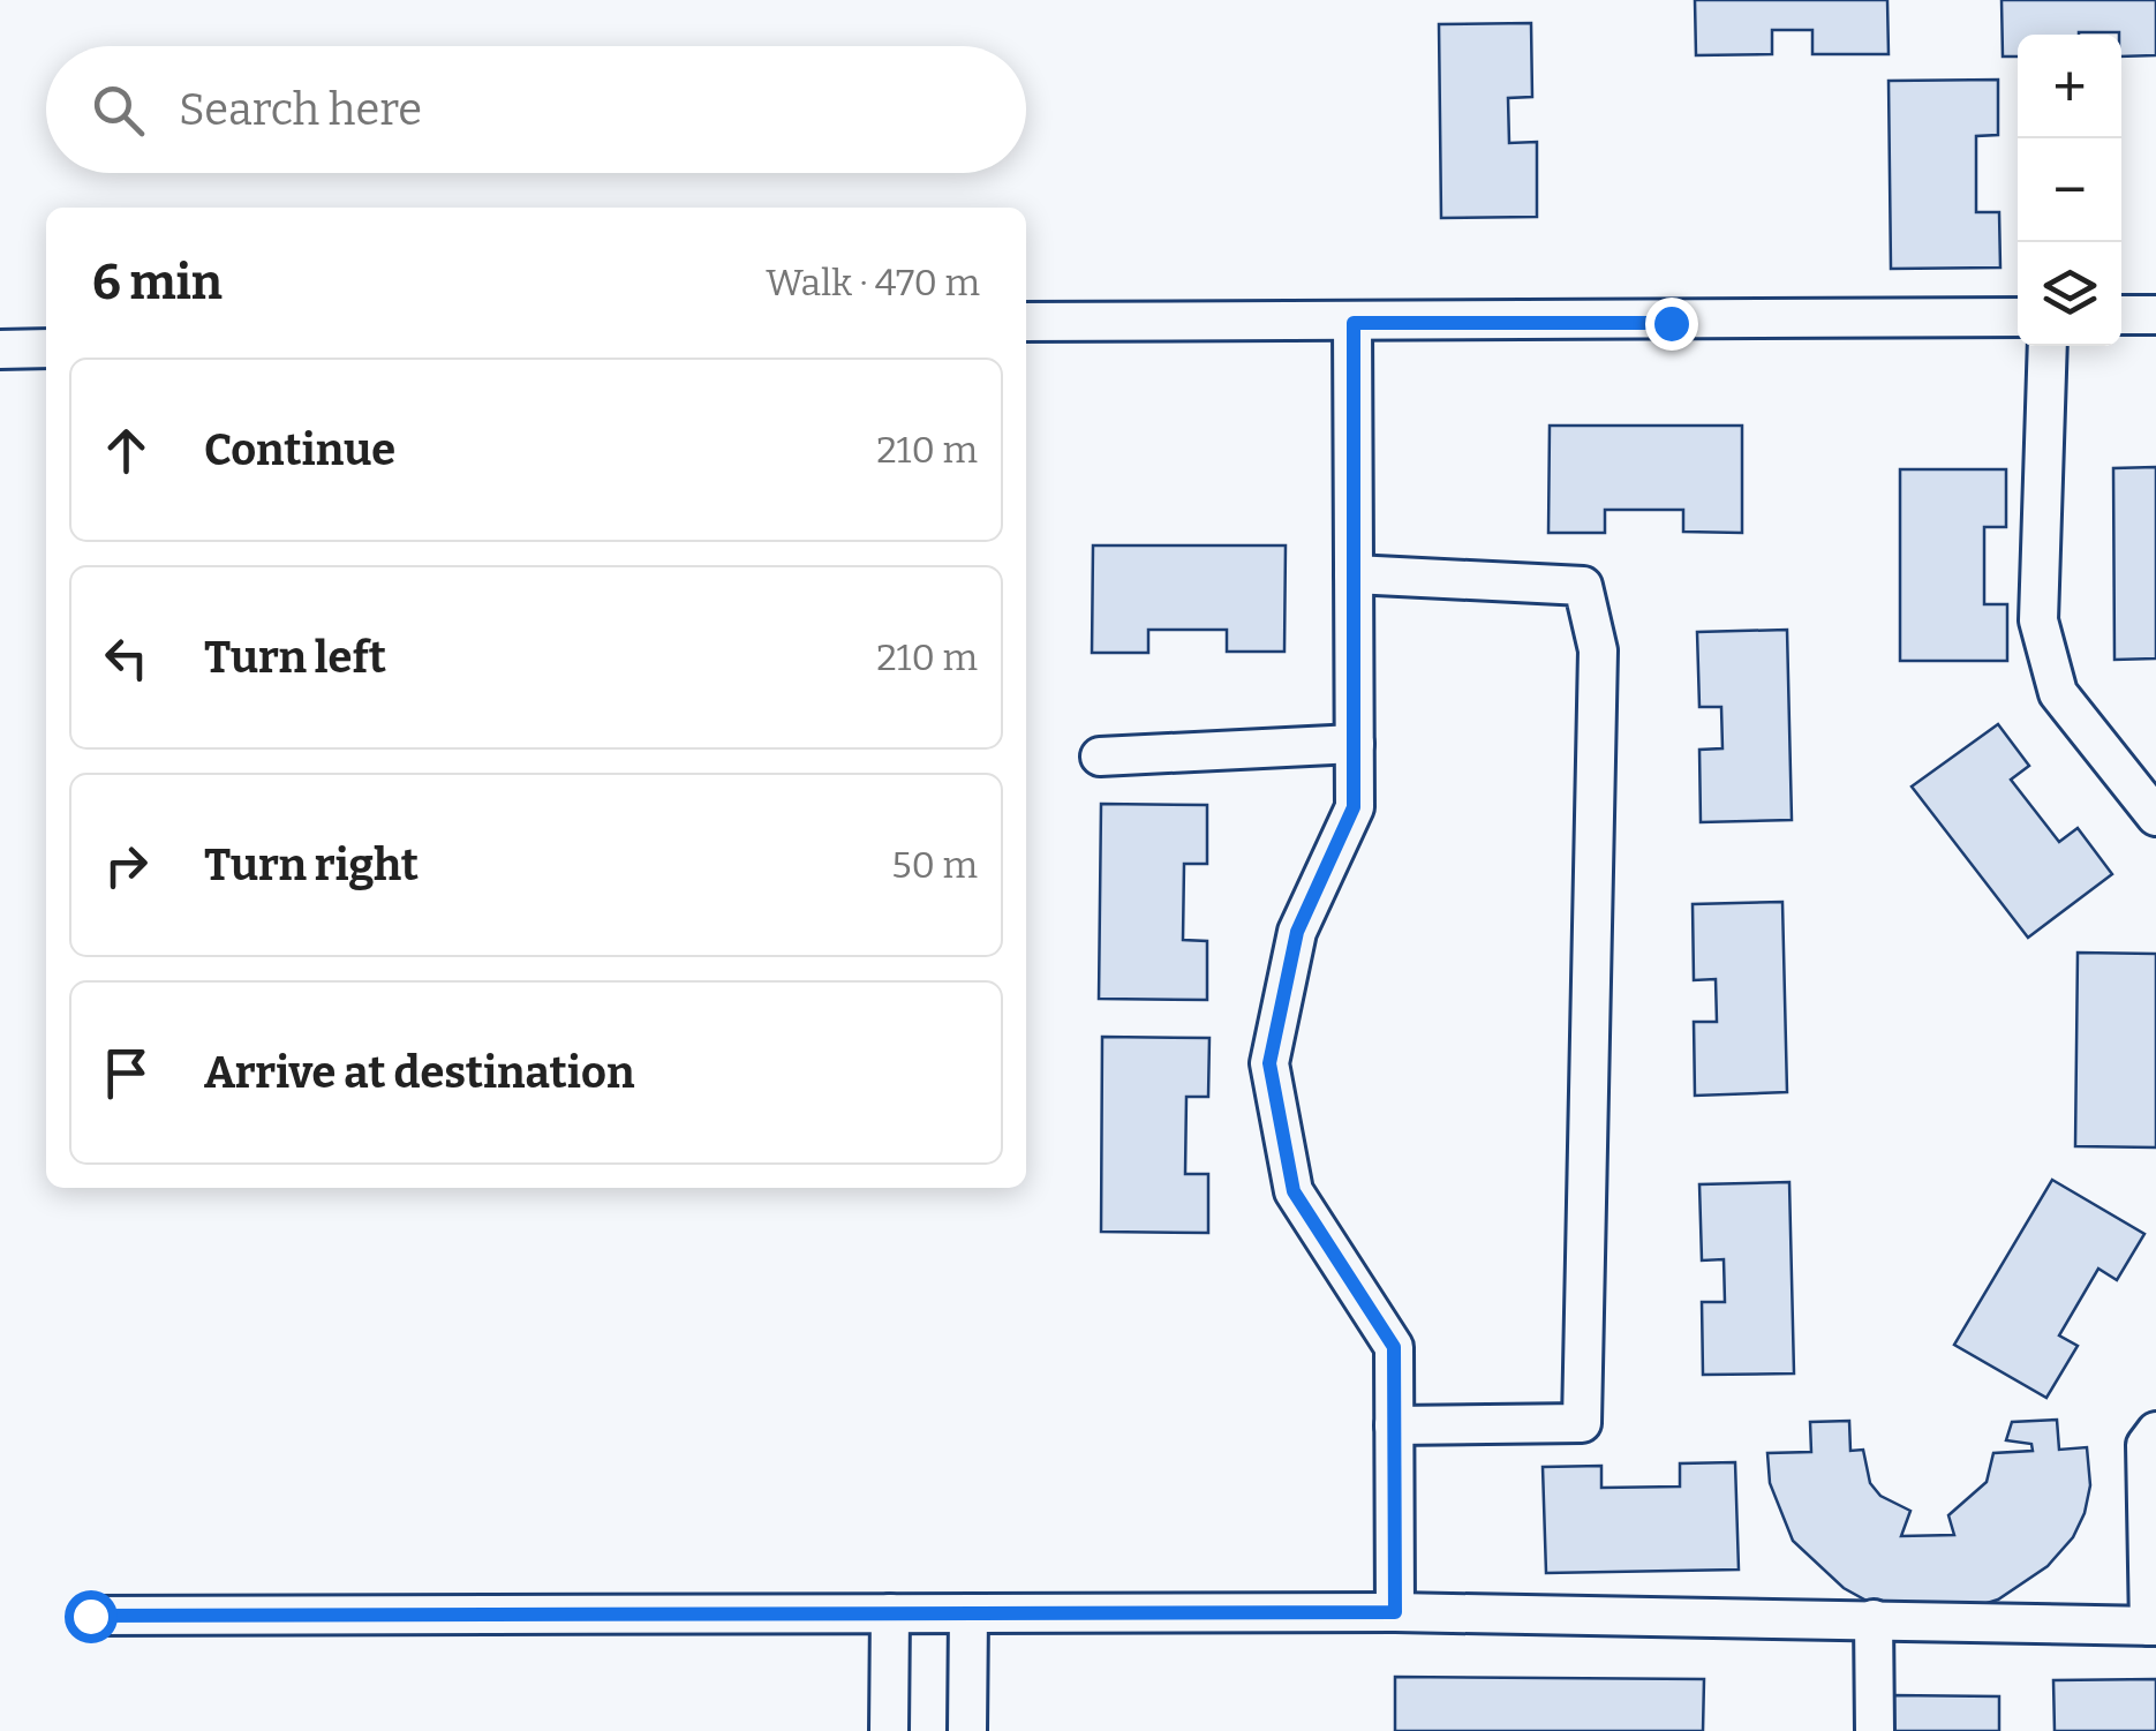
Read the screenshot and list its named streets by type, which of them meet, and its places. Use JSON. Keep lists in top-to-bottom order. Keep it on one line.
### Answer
{"page":{"map_buttons":["+","−"],"search":"Search here","heading":["6 min","Walk · 470 m"],"list":[["Continue","210 m"],["Turn left","210 m"],["Turn right","50 m"],"Arrive at destination"]}}
